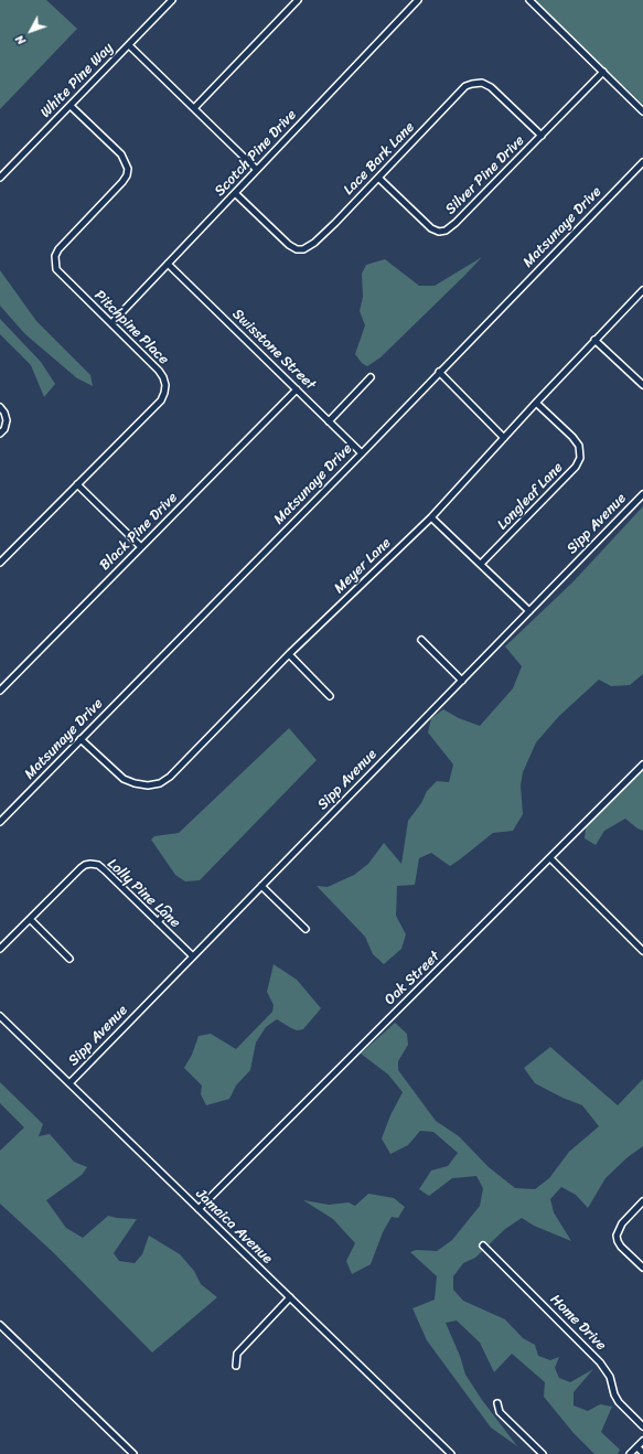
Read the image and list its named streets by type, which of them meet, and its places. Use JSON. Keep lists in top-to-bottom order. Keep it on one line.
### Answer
{"streets":{"street":["White Pine Way","Scotch Pine Drive","Lace Bark Lane","Silver Pine Drive","Matsunaye Drive","Pitchpine Place","Swisstone Street","Longleaf Lane","Sipp Avenue","Black Pine Drive","Meyer Lane","Lolly Pine Lane","Oak Street","Jamaica Avenue","Home Drive"]},"crossings":[["White Pine Way","Pitchpine Place"],["Scotch Pine Drive","Lace Bark Lane"],["Scotch Pine Drive","Pitchpine Place"],["Scotch Pine Drive","Swisstone Street"],["Lace Bark Lane","Silver Pine Drive"],["Matsunaye Drive","Swisstone Street"],["Matsunaye Drive","Meyer Lane"],["Swisstone Street","Black Pine Drive"],["Longleaf Lane","Meyer Lane"],["Sipp Avenue","Lolly Pine Lane"],["Sipp Avenue","Jamaica Avenue"],["Oak Street","Jamaica Avenue"]],"north":"bottom left"}
